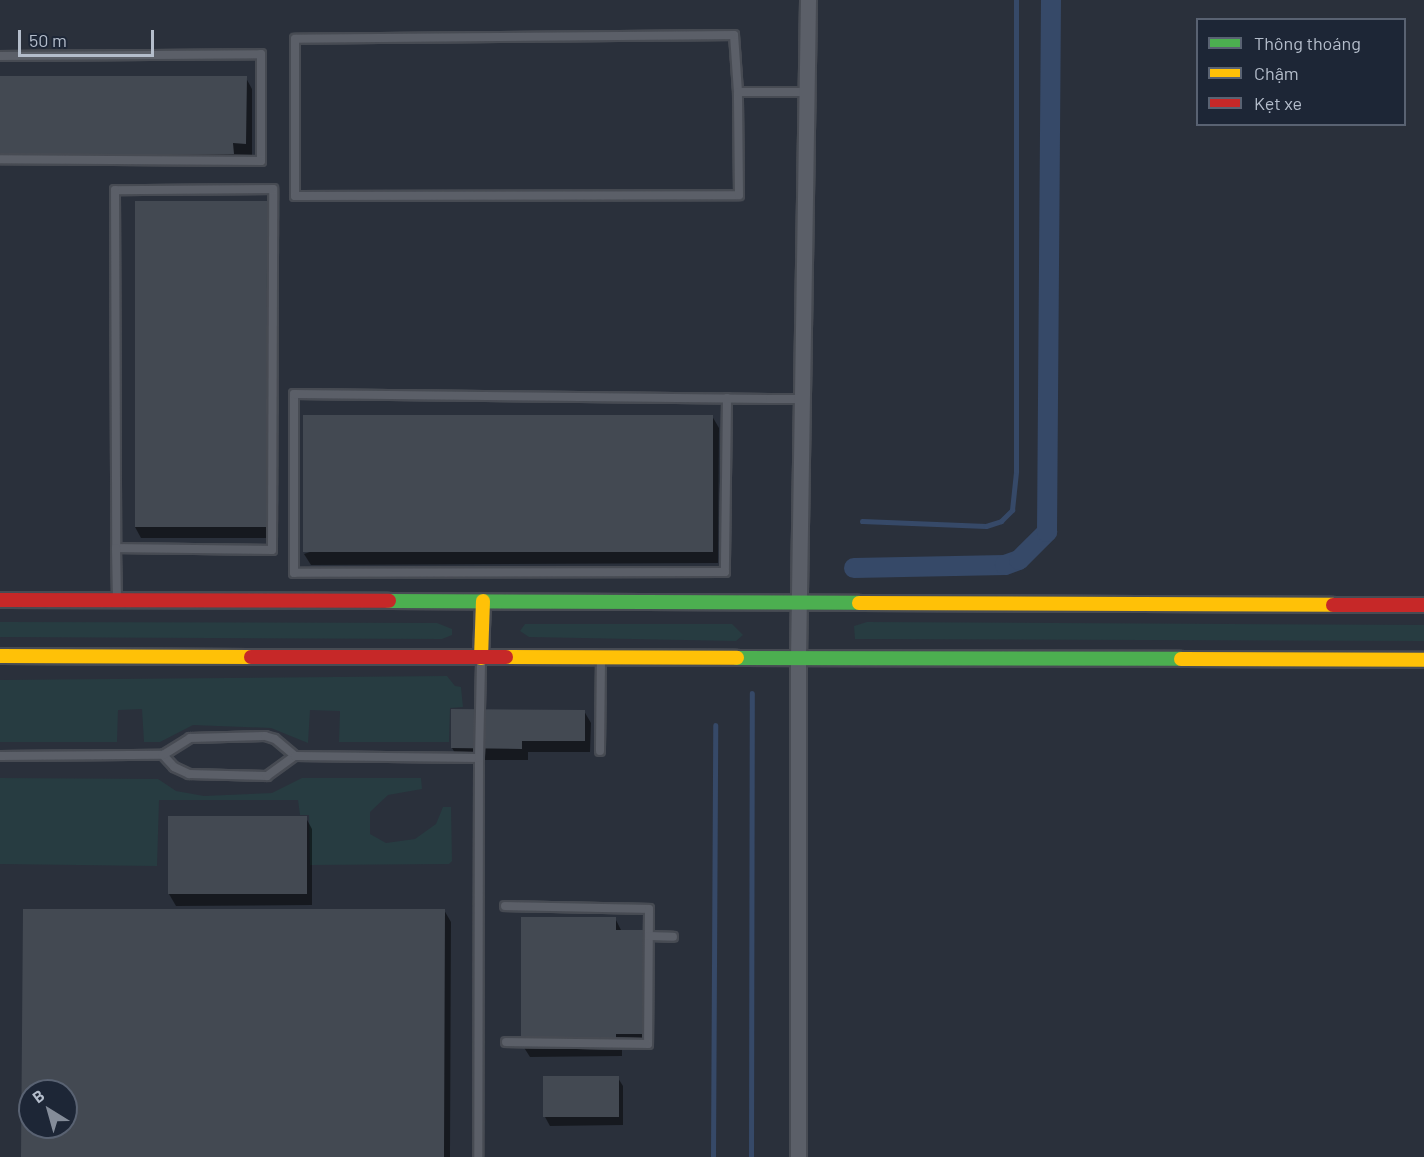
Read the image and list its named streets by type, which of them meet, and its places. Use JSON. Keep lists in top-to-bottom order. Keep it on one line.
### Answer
{"legend":["Thông thoáng","Chậm","Kẹt xe"],"scale_bar":"50 m","north":"top left"}
